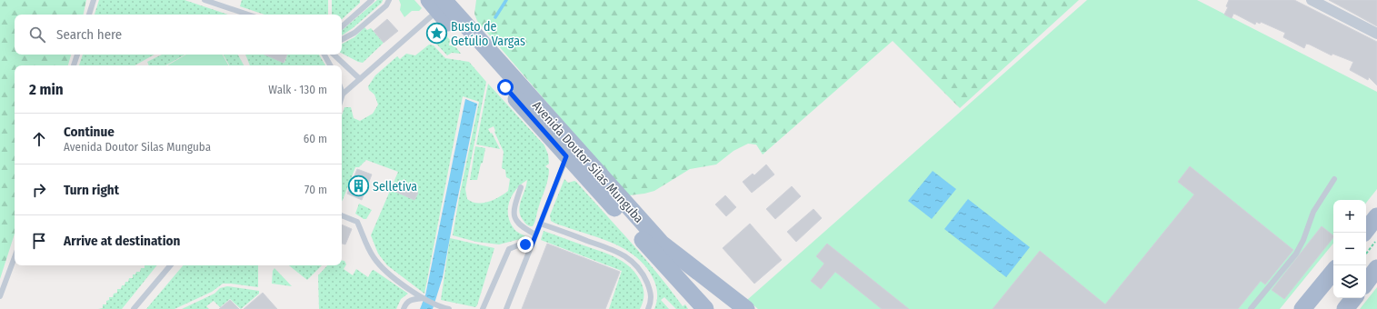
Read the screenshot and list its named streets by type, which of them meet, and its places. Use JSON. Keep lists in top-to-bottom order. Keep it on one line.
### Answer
{"streets":{"main road":["Avenida Doutor Silas Munguba"]},"places":{"place":["Busto de Getúlio Vargas"],"building":["Selletiva"]},"page":{"search":"Search here","heading":["2 min","Walk · 130 m"],"list":[["Continue","Avenida Doutor Silas Munguba","60 m"],["Turn right","70 m"],"Arrive at destination"],"map_buttons":["+","−"]}}
